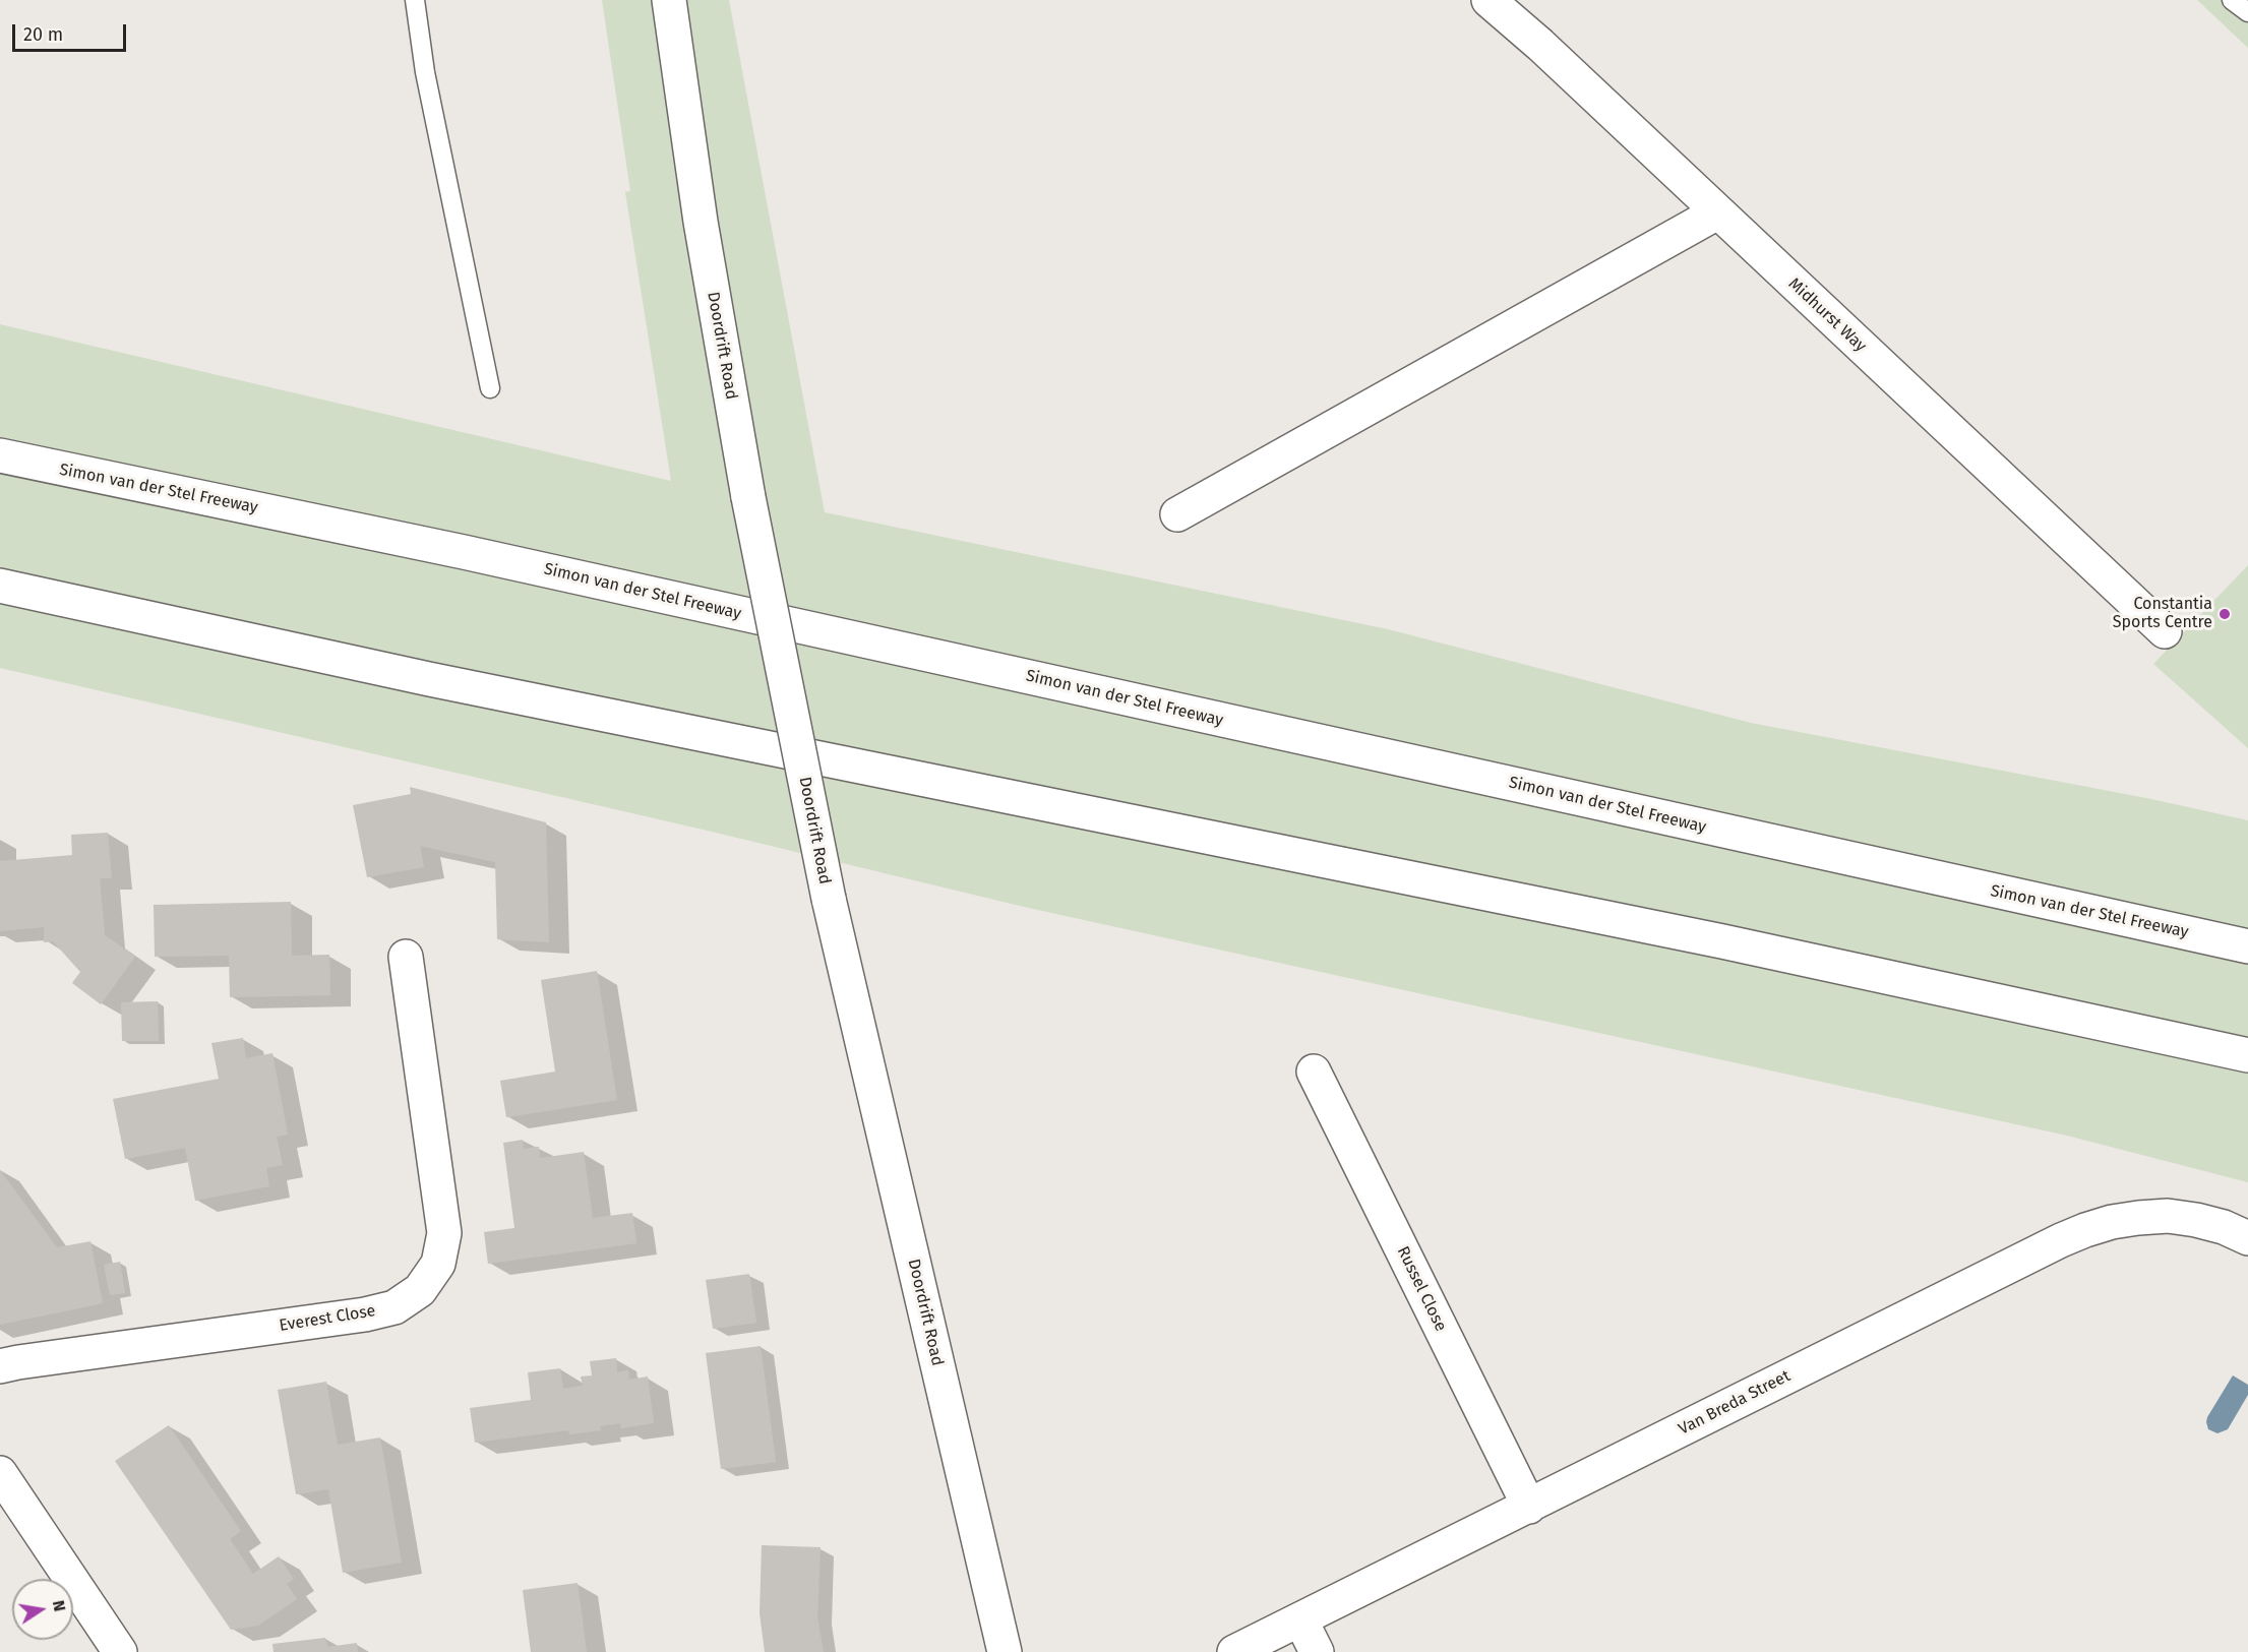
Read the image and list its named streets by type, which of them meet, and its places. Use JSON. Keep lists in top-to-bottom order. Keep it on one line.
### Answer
{"streets":{"main road":["Midhurst Way","Doordrift Road","Simon van der Stel Freeway","Russel Close","Everest Close","Van Breda Street"]},"crossings":[["Russel Close","Van Breda Street"]],"places":["Constantia Sports Centre"],"scale_bar":"20 m","north":"right"}
